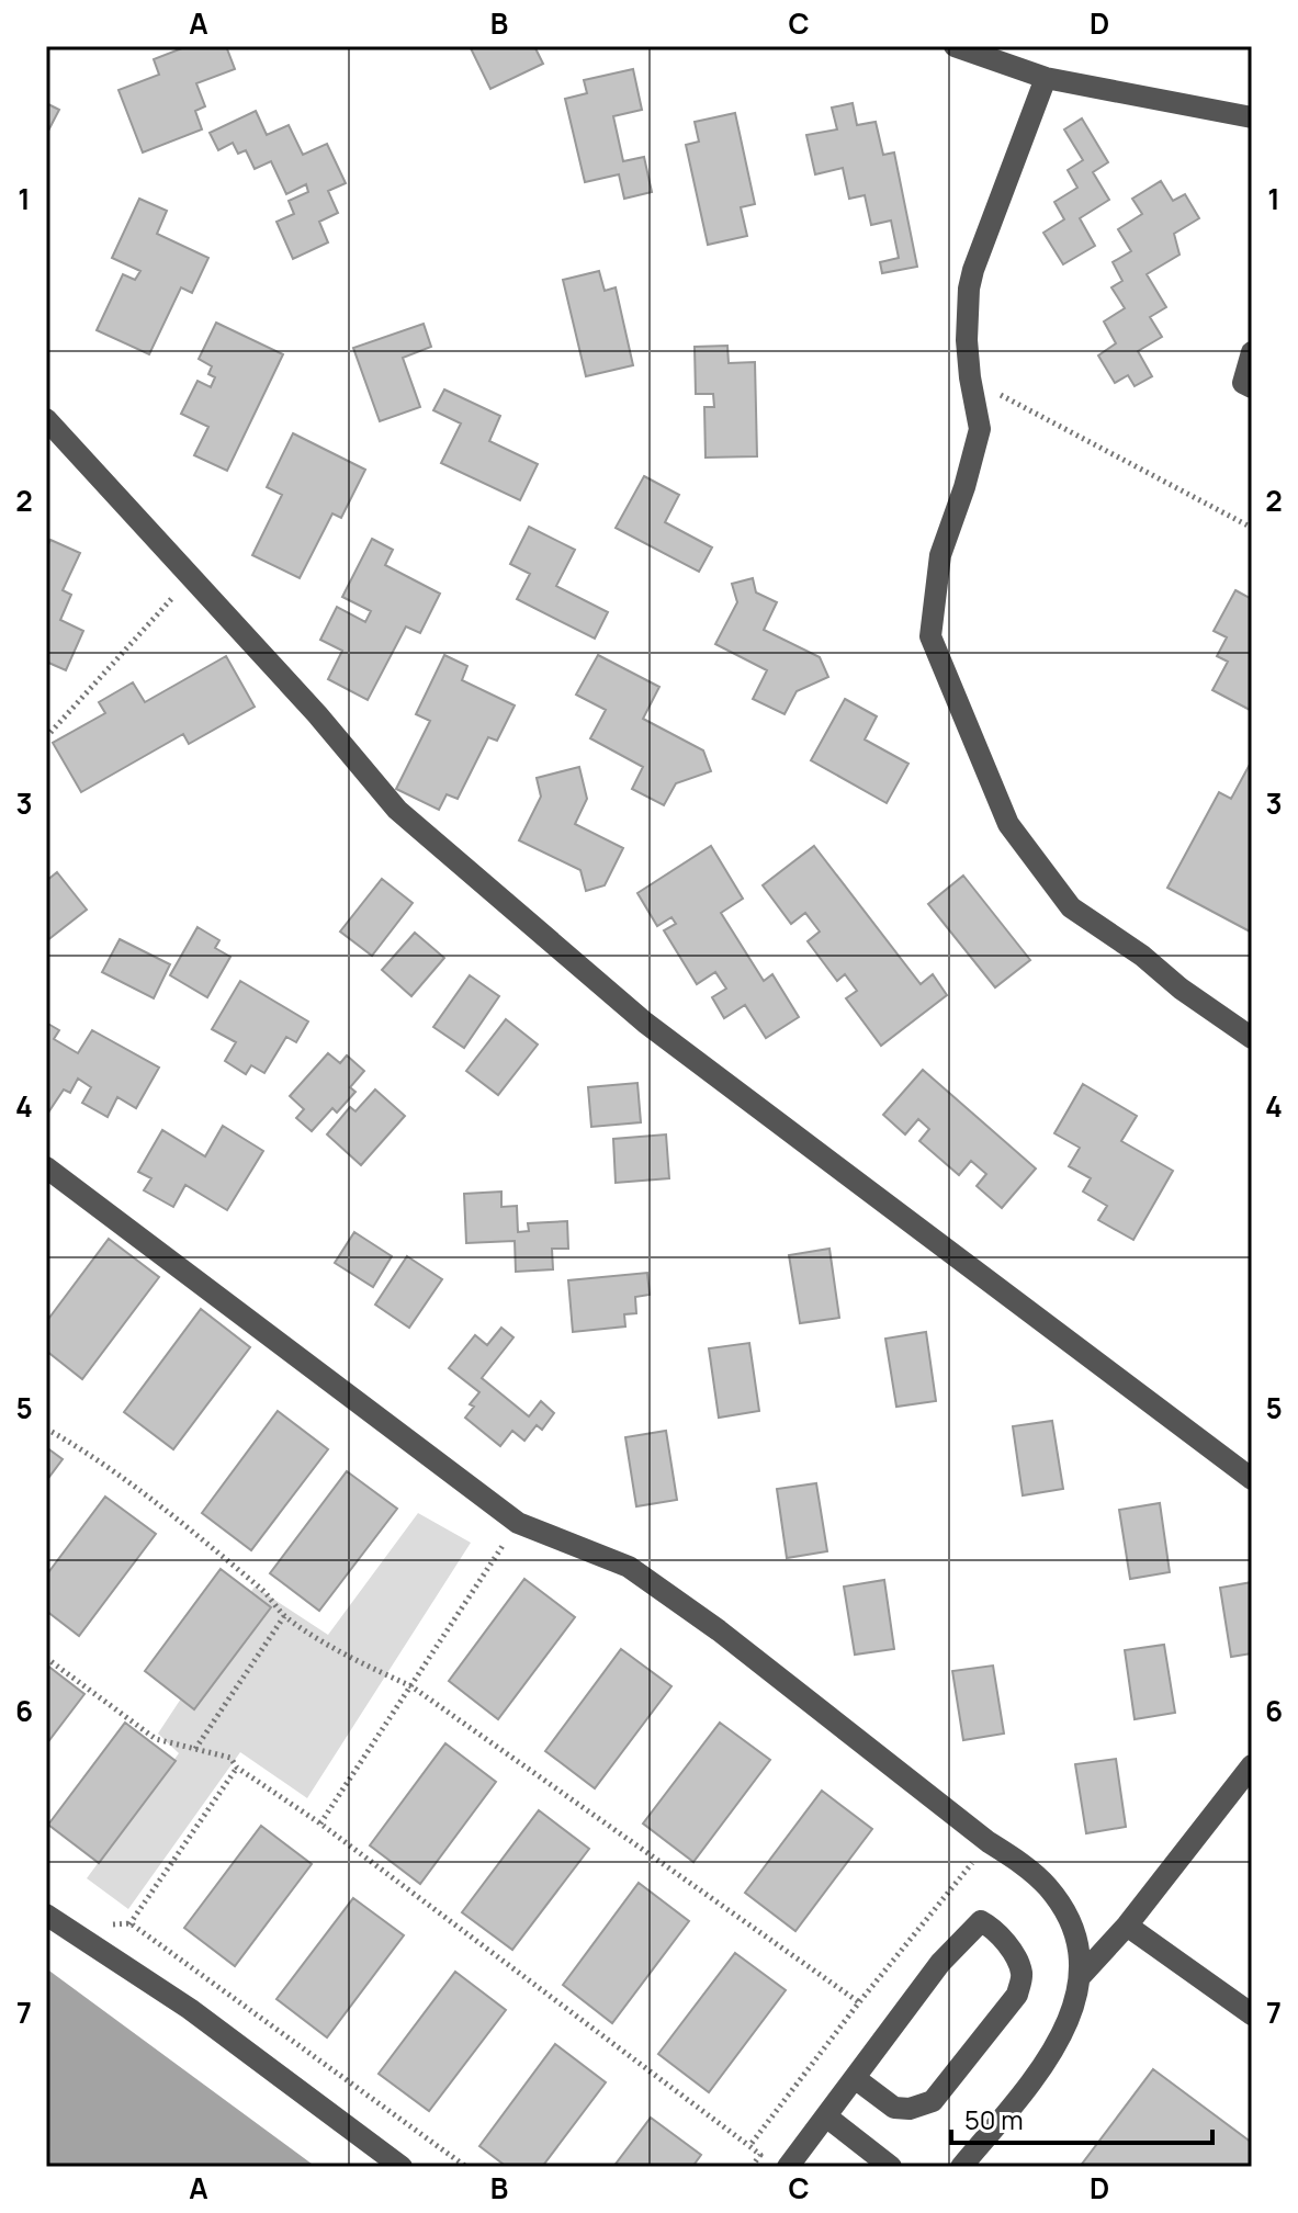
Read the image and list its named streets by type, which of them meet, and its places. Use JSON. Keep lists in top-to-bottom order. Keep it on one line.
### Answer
{"scale_bar":"50 m","grid":{"columns":["A","B","C","D"],"rows":["1","2","3","4","5","6","7"]}}
